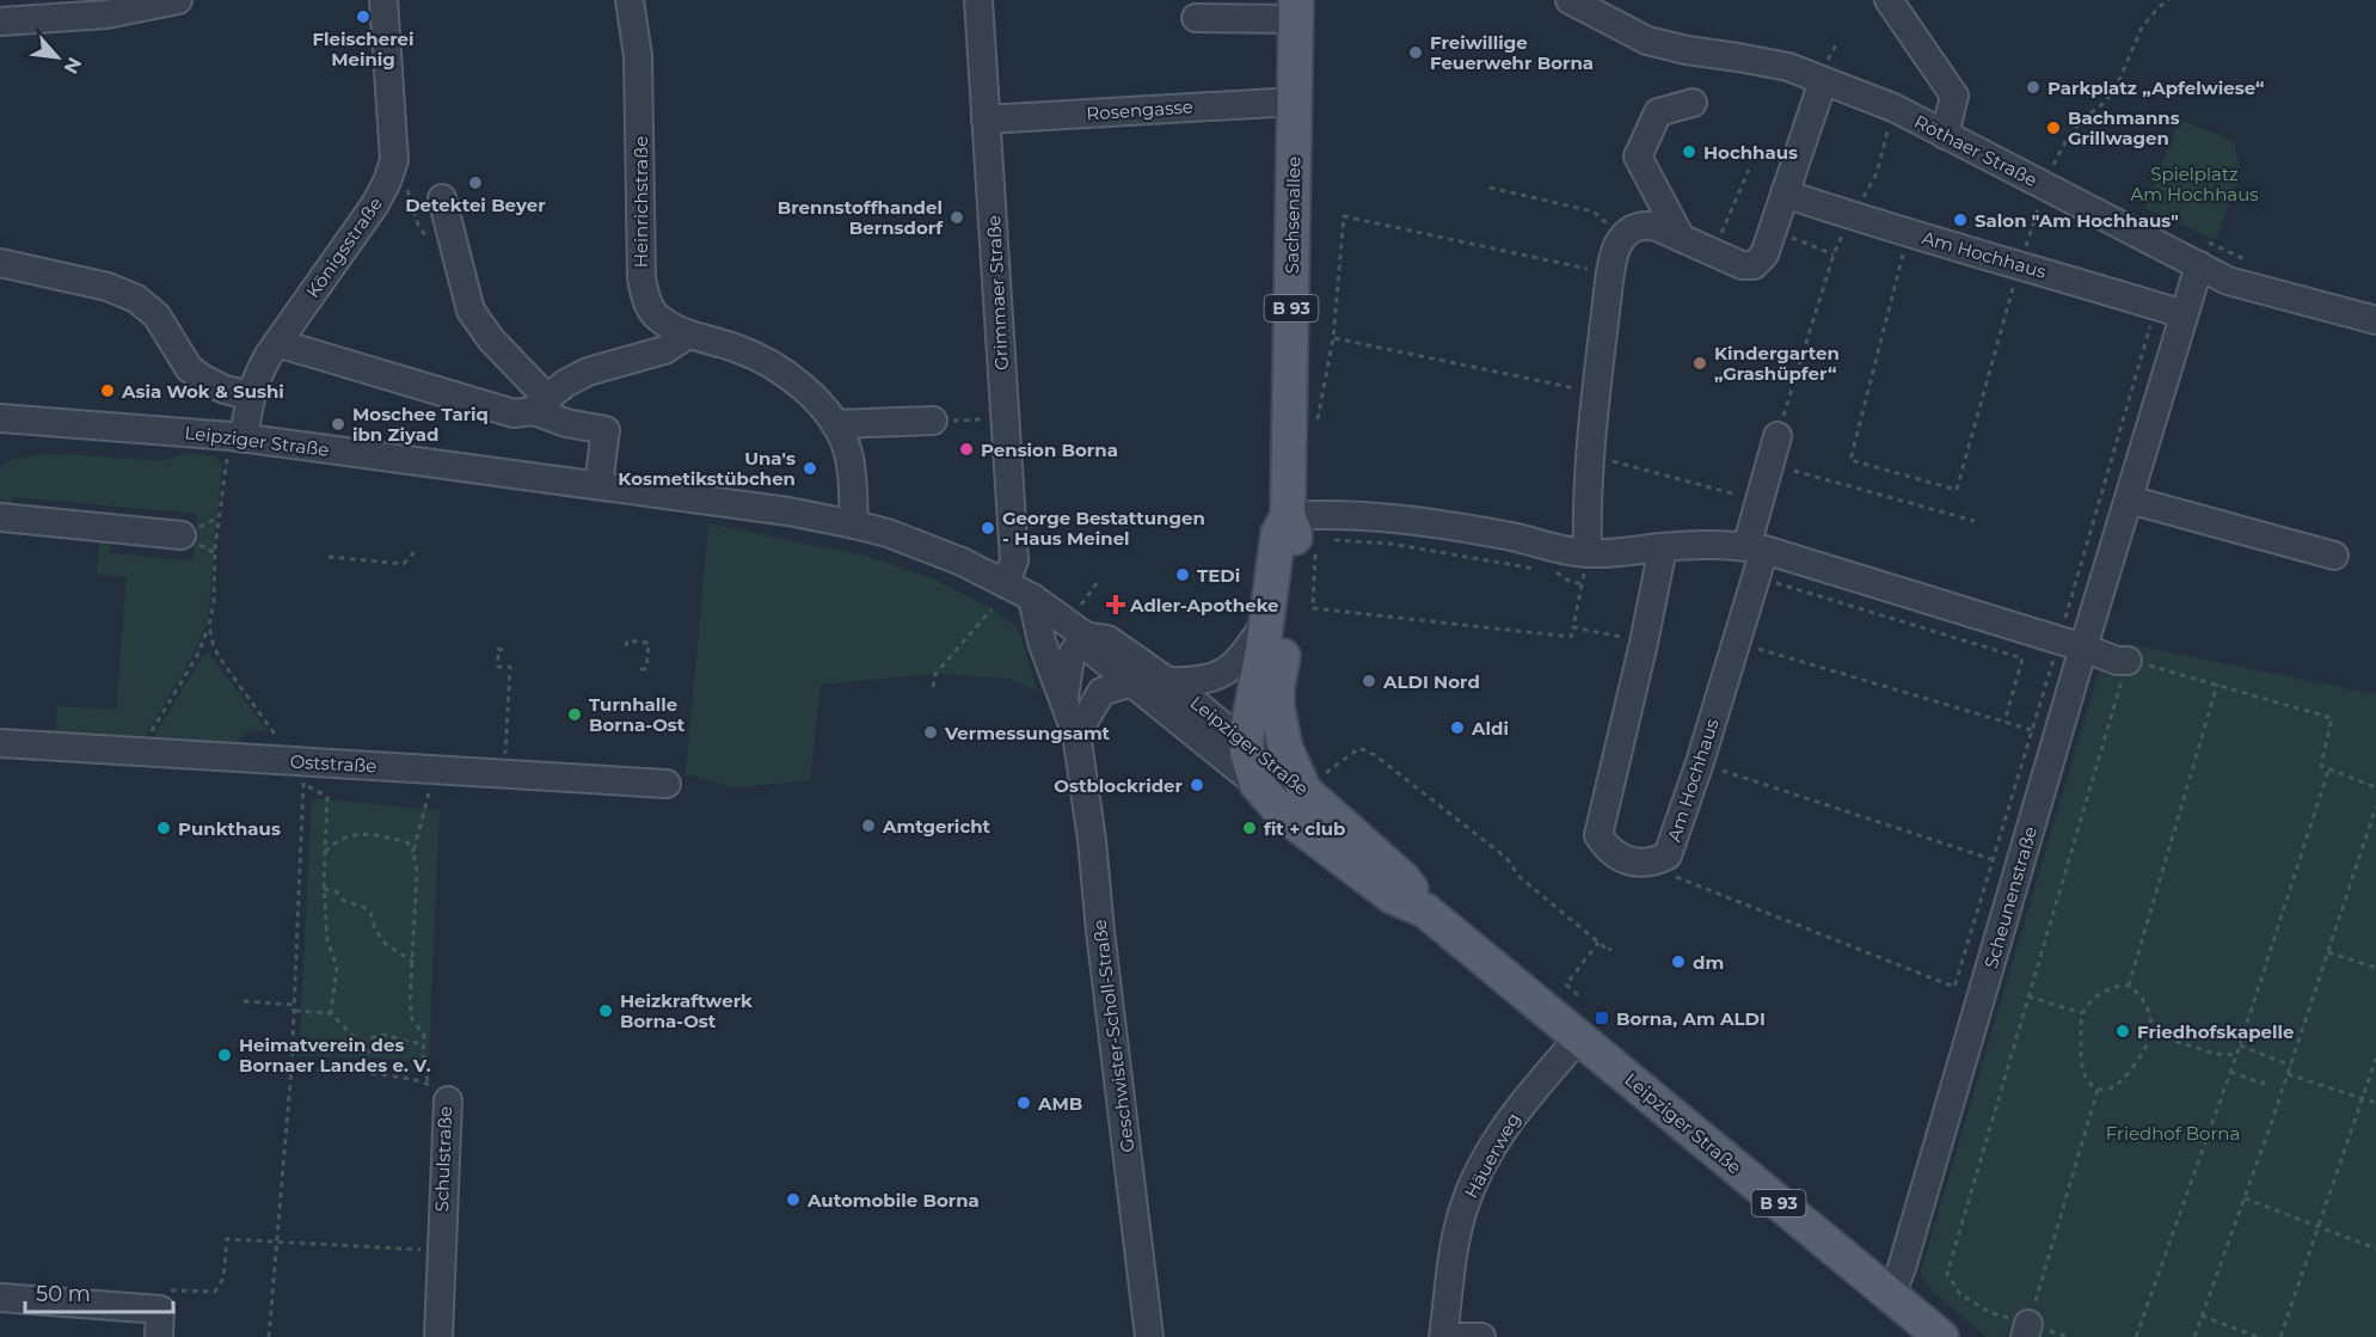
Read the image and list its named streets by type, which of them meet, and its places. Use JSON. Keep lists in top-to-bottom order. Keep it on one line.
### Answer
{"streets":{"main road":["Sachsenallee","B 93","Leipziger Straße"],"street":["Rosengasse","Röthaer Straße","Heinrichstraße","Königsstraße","Am Hochhaus","Grimmaer Straße","Oststraße","Scheunenstraße","Geschwister-Scholl-Straße","Häuerweg","Schulstraße"]},"crossings":[["Rosengasse","Sachsenallee"],["Rosengasse","Grimmaer Straße"],["Röthaer Straße","Scheunenstraße"],["Heinrichstraße","Leipziger Straße"],["Sachsenallee","B 93"],["Sachsenallee","Leipziger Straße"],["Königsstraße","Leipziger Straße"],["Am Hochhaus","Scheunenstraße"],["Grimmaer Straße","Leipziger Straße"],["B 93","Leipziger Straße"],["Leipziger Straße","Scheunenstraße"],["Leipziger Straße","Geschwister-Scholl-Straße"],["Leipziger Straße","Häuerweg"]],"parks":["Spielplatz Am Hochhaus","Friedhof Borna"],"places":{"other":["Fleischerei Meinig","Freiwillige Feuerwehr Borna","Parkplatz „Apfelwiese“","Bachmanns Grillwagen","Hochhaus","Detektei Beyer","Brennstoffhandel Bernsdorf","Salon \"Am Hochhaus\"","Kindergarten „Grashüpfer“","Asia Wok & Sushi","Moschee Tariq ibn Ziyad","Pension Borna","Una's Kosmetikstübchen","George Bestattungen - Haus Meinel","TEDi","ALDI Nord","Turnhalle Borna-Ost","Aldi","Vermessungsamt","Ostblockrider","Amtgericht","Punkthaus","fit + club","dm","Heizkraftwerk Borna-Ost","Friedhofskapelle","Heimatverein des Bornaer Landes e. V.","AMB","Automobile Borna"],"health":["Adler-Apotheke"],"transit":["Borna, Am ALDI"]},"scale_bar":"50 m","north":"bottom right"}
